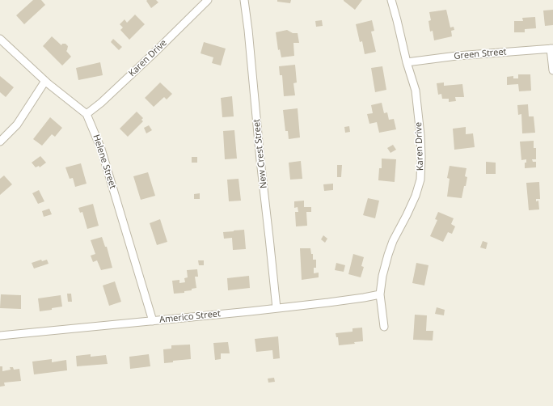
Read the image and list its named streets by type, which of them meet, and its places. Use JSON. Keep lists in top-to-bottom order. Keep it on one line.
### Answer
{"streets":{"street":["Green Street","Karen Drive","New Crest Street","Helene Street","Americo Street"]},"crossings":[["Green Street","Karen Drive"],["Karen Drive","Helene Street"],["Karen Drive","Americo Street"],["New Crest Street","Americo Street"],["Helene Street","Americo Street"]]}
